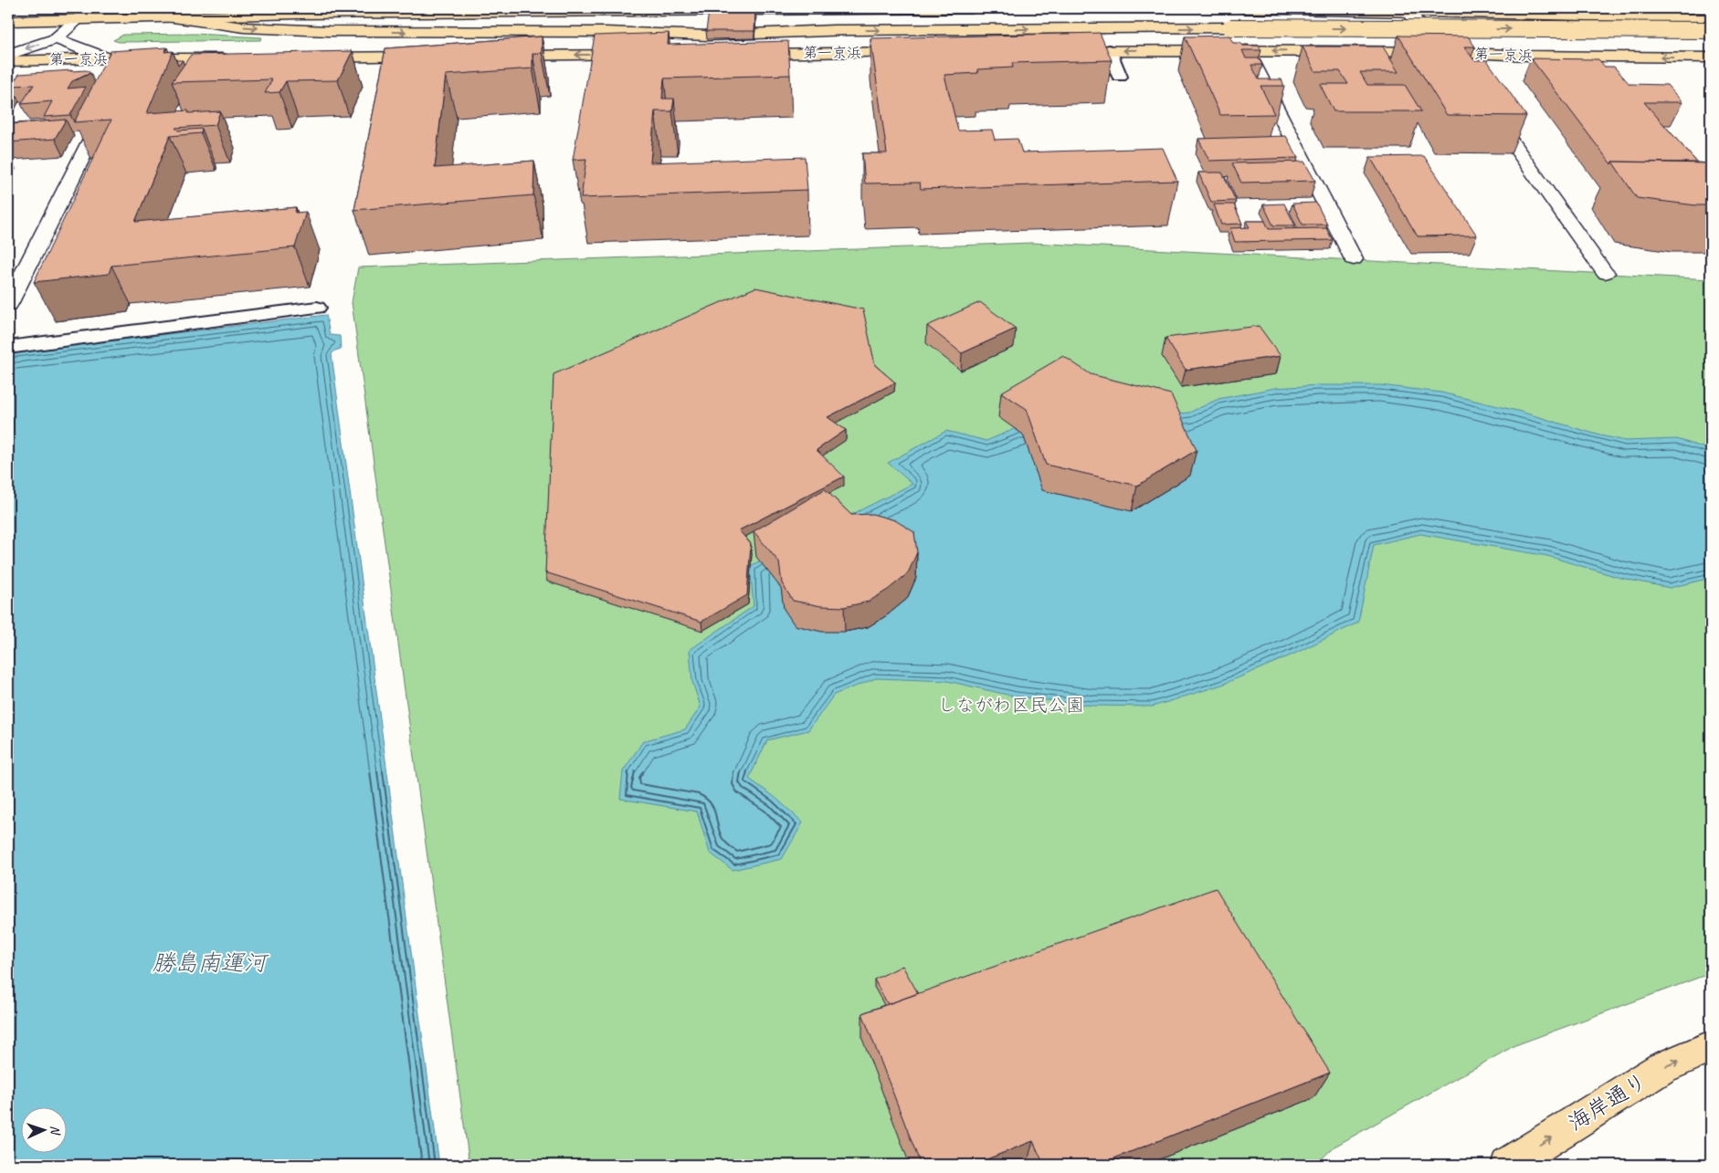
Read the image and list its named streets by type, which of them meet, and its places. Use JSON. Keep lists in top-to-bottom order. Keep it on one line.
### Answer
{"streets":{"main road":["第一京浜","海岸通り"]},"one_way":["海岸通り"],"water":["勝島南運河"],"parks":["しながわ区民公園"],"north":"right"}
